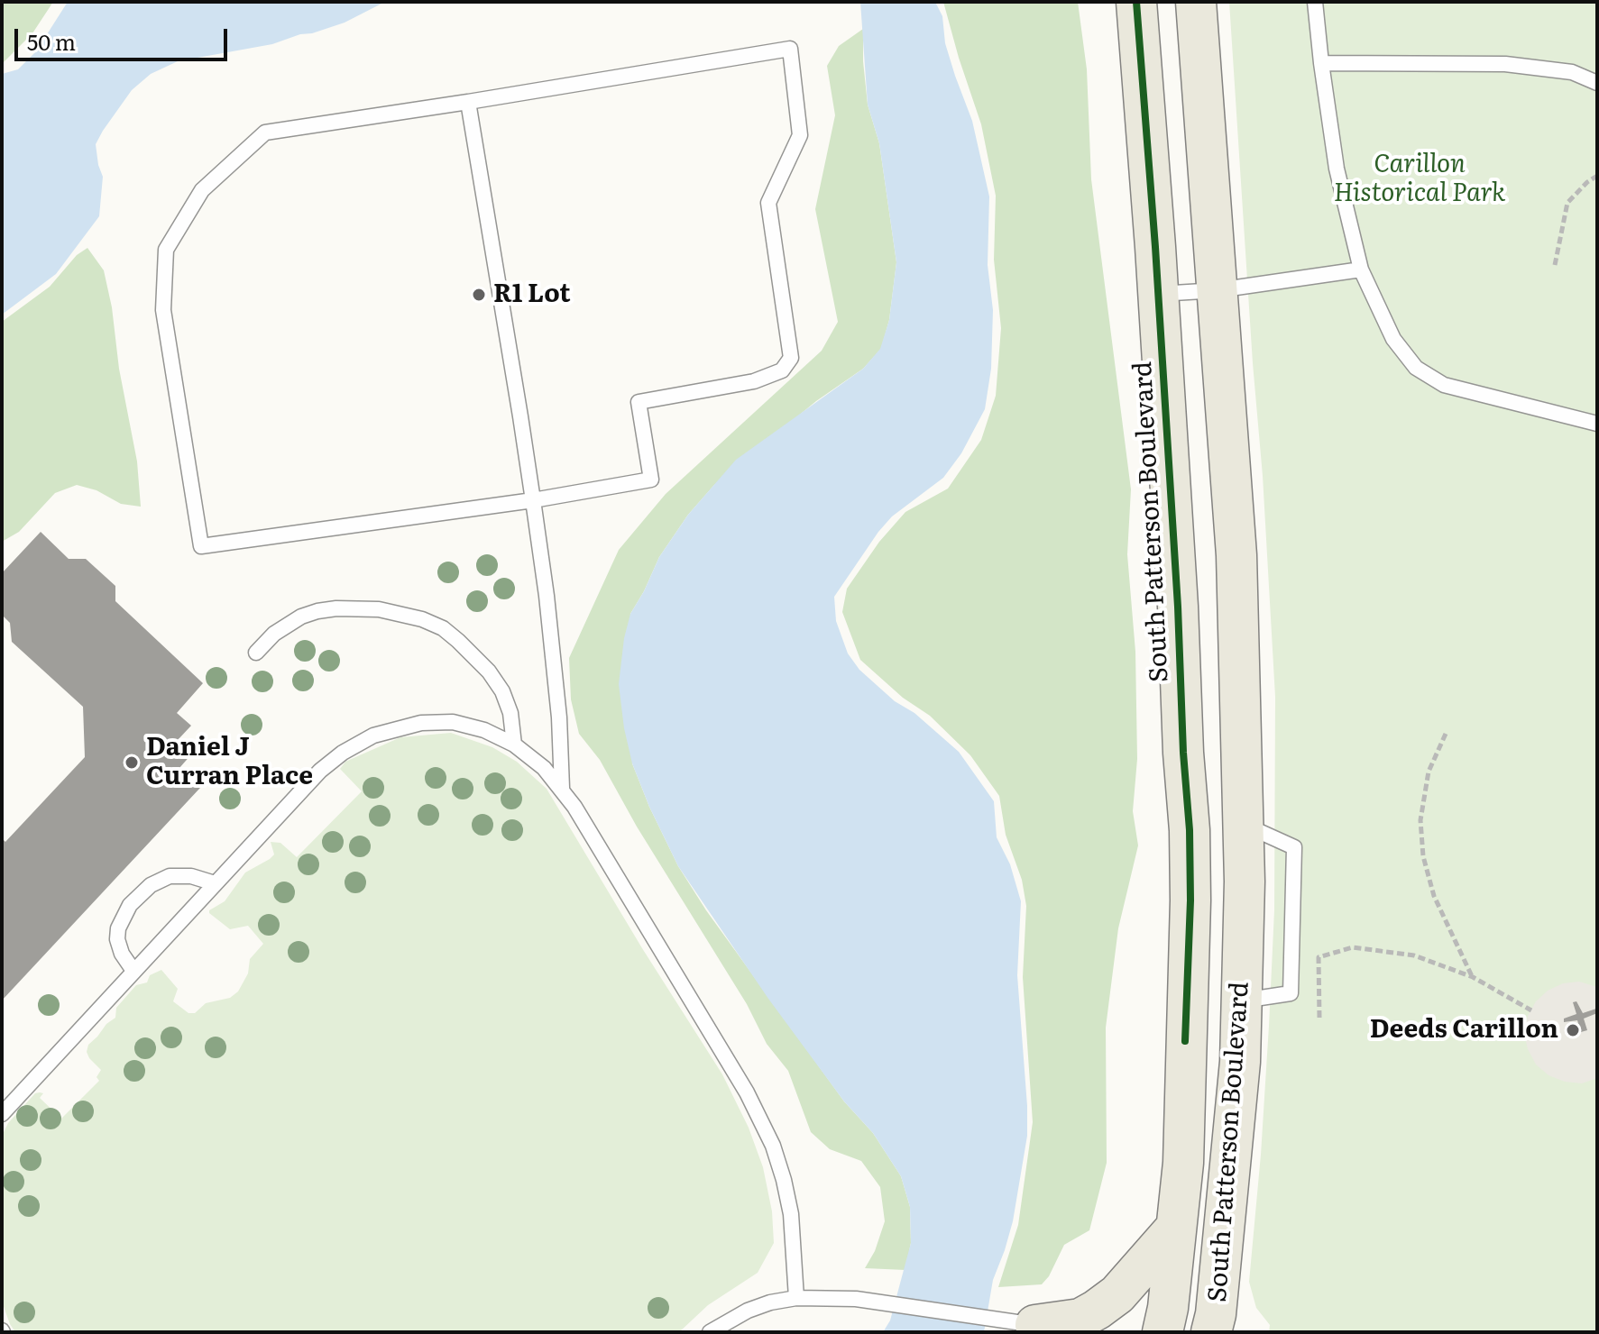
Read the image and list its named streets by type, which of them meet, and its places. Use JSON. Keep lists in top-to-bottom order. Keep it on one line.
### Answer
{"streets":{"main road":["South Patterson Boulevard"]},"parks":["Carillon Historical Park"],"places":["R1 Lot","Daniel J Curran Place","Deeds Carillon"],"scale_bar":"50 m"}
